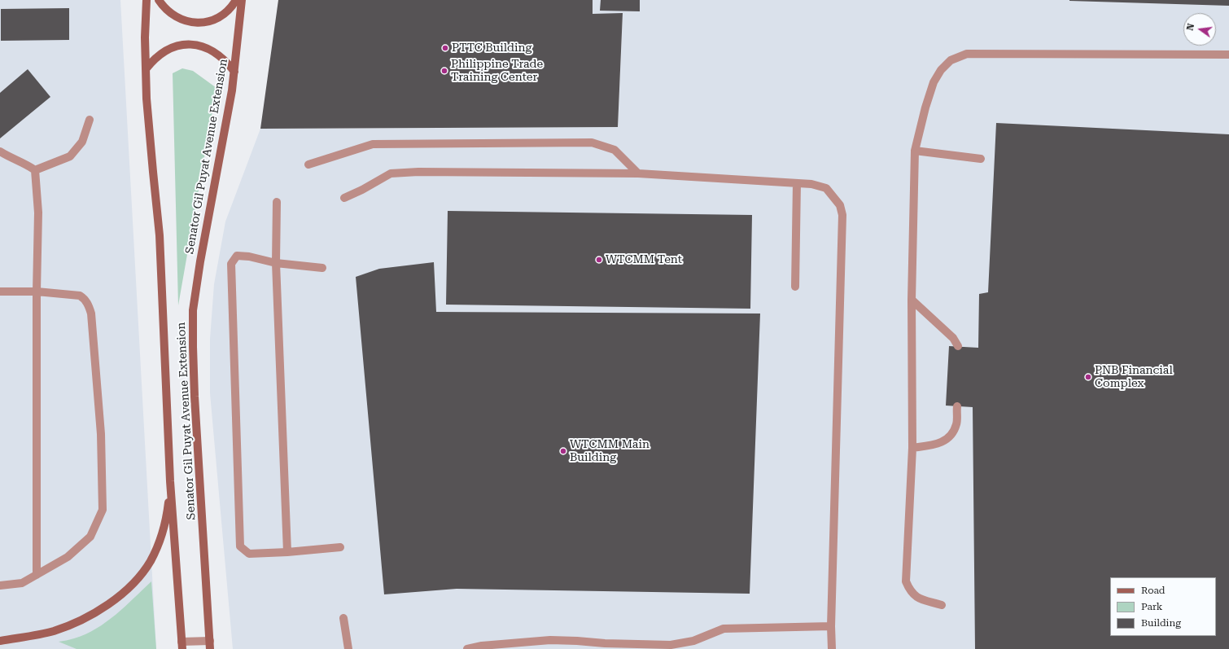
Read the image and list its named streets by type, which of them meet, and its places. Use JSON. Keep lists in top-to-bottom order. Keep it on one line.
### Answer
{"streets":{"main road":["Senator Gil Puyat Avenue Extension"]},"places":["PTTC Building","Philippine Trade Training Center","WTCMM Tent","PNB Financial Complex","WTCMM Main Building"],"legend":["Road","Park","Building"],"north":"left"}
